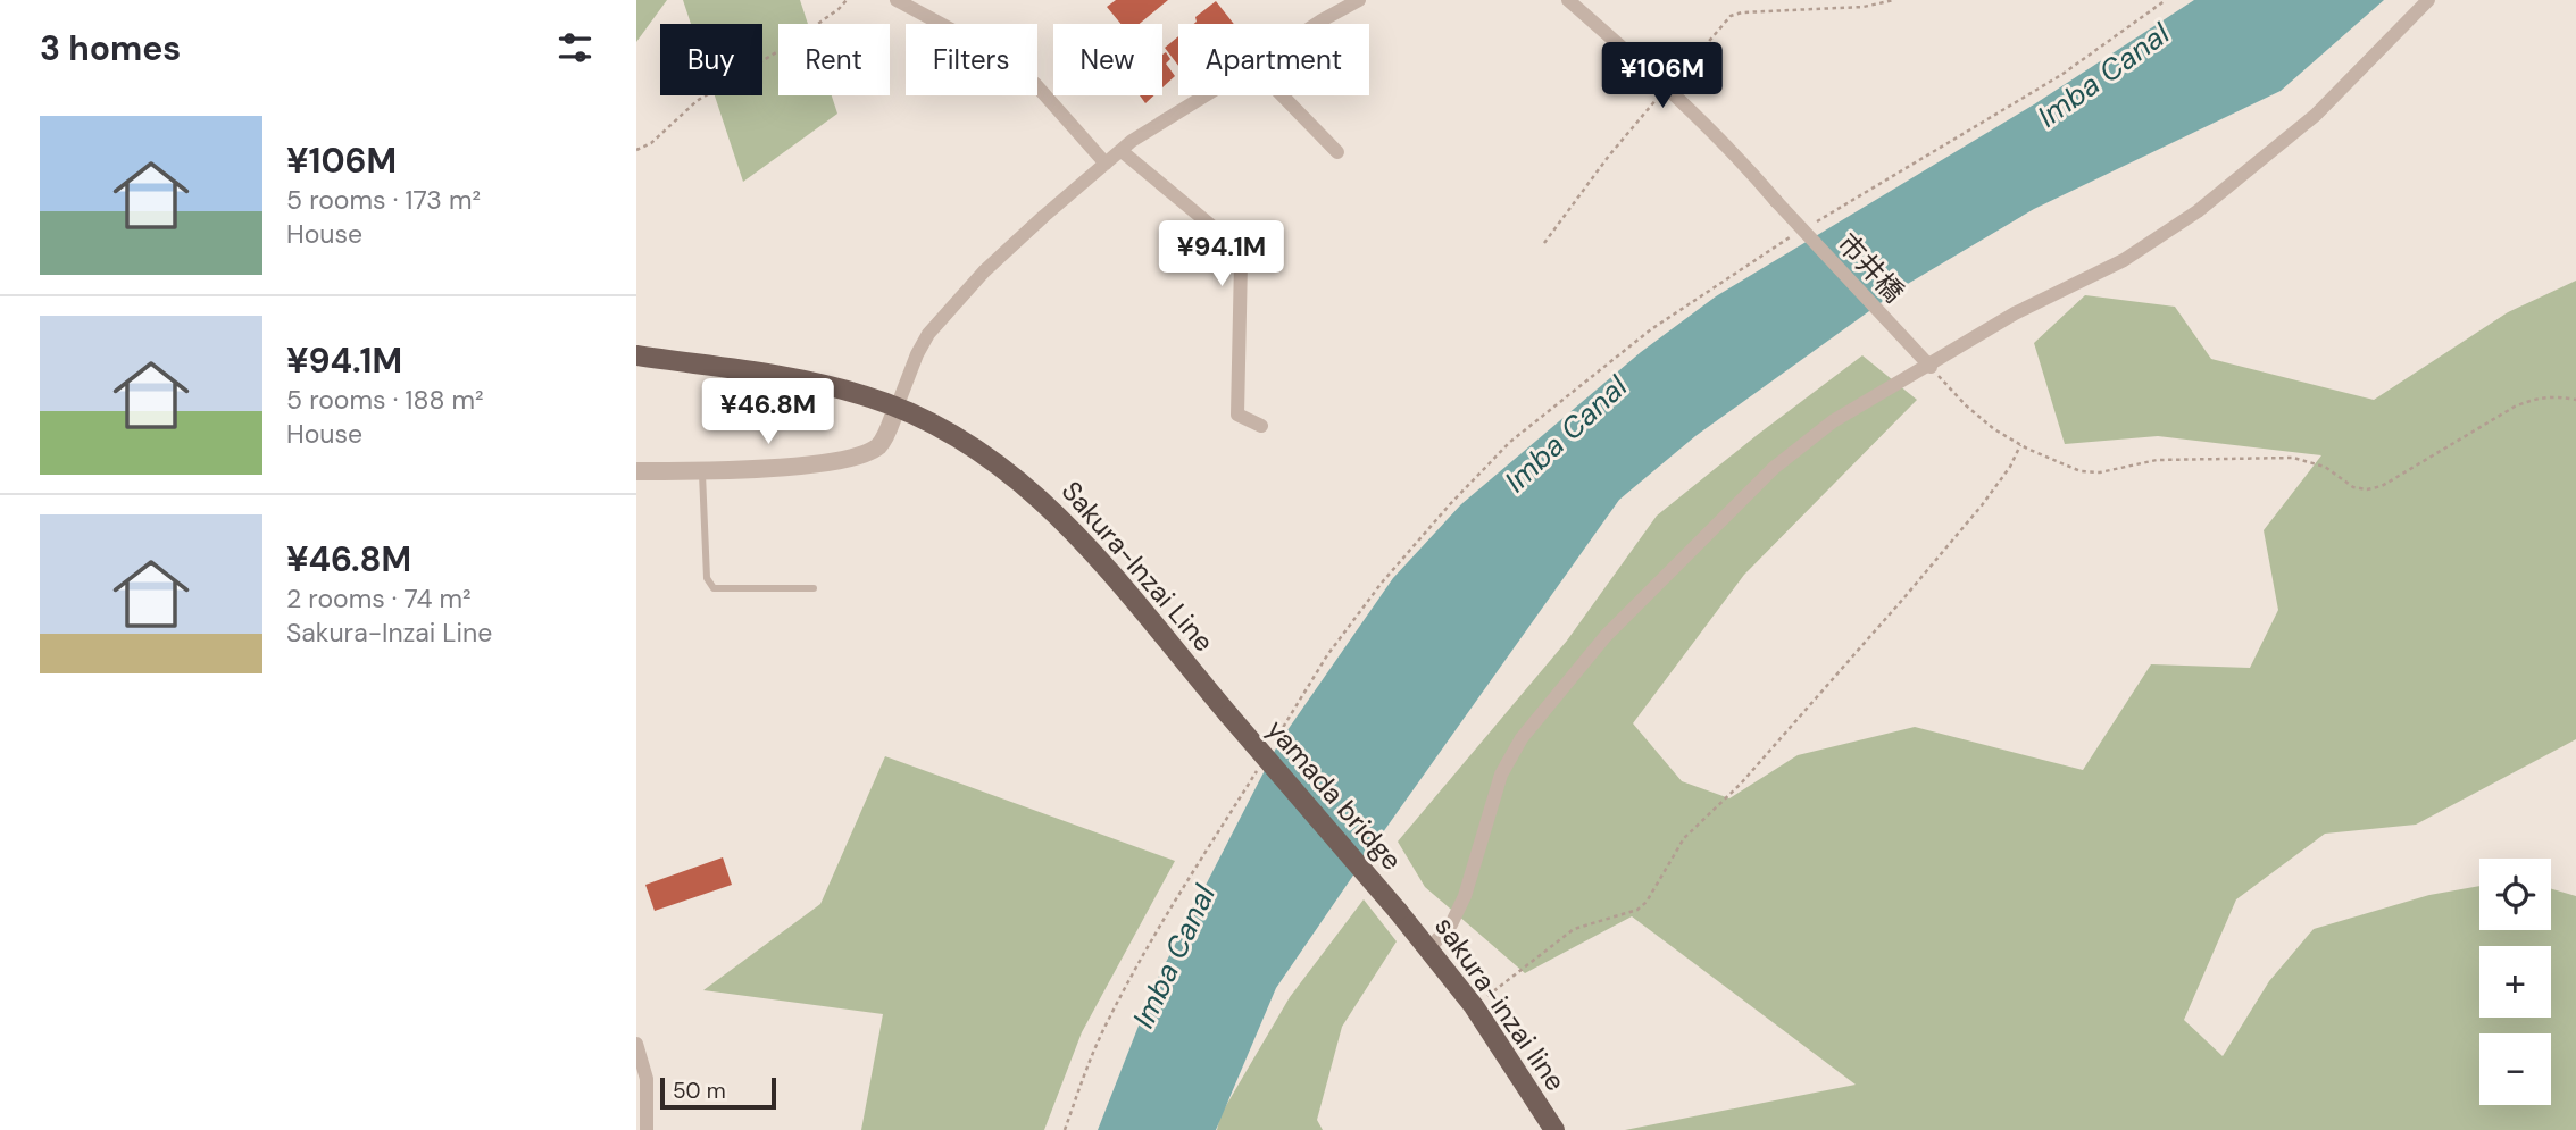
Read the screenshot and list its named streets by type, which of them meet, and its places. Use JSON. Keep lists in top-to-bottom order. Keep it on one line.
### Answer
{"streets":{"main road":["Sakura-Inzai Line","yamada bridge","sakura-inzai line"],"street":["市井橋"]},"crossings":[["Sakura-Inzai Line","yamada bridge"],["yamada bridge","sakura-inzai line"]],"water":["Imba Canal"],"scale_bar":"50 m","page":{"heading":"3 homes","chip":["Buy","Rent","Filters","New","Apartment"],"price":["¥106M","¥94.1M","¥46.8M"],"list":[{"name":"¥106M","note":"5 rooms · 173 m² · House"},{"name":"¥94.1M","note":"5 rooms · 188 m² · House"},{"name":"¥46.8M","note":"2 rooms · 74 m² · Sakura-Inzai Line"}],"map_buttons":["+","−"],"scale":"50 m"}}
